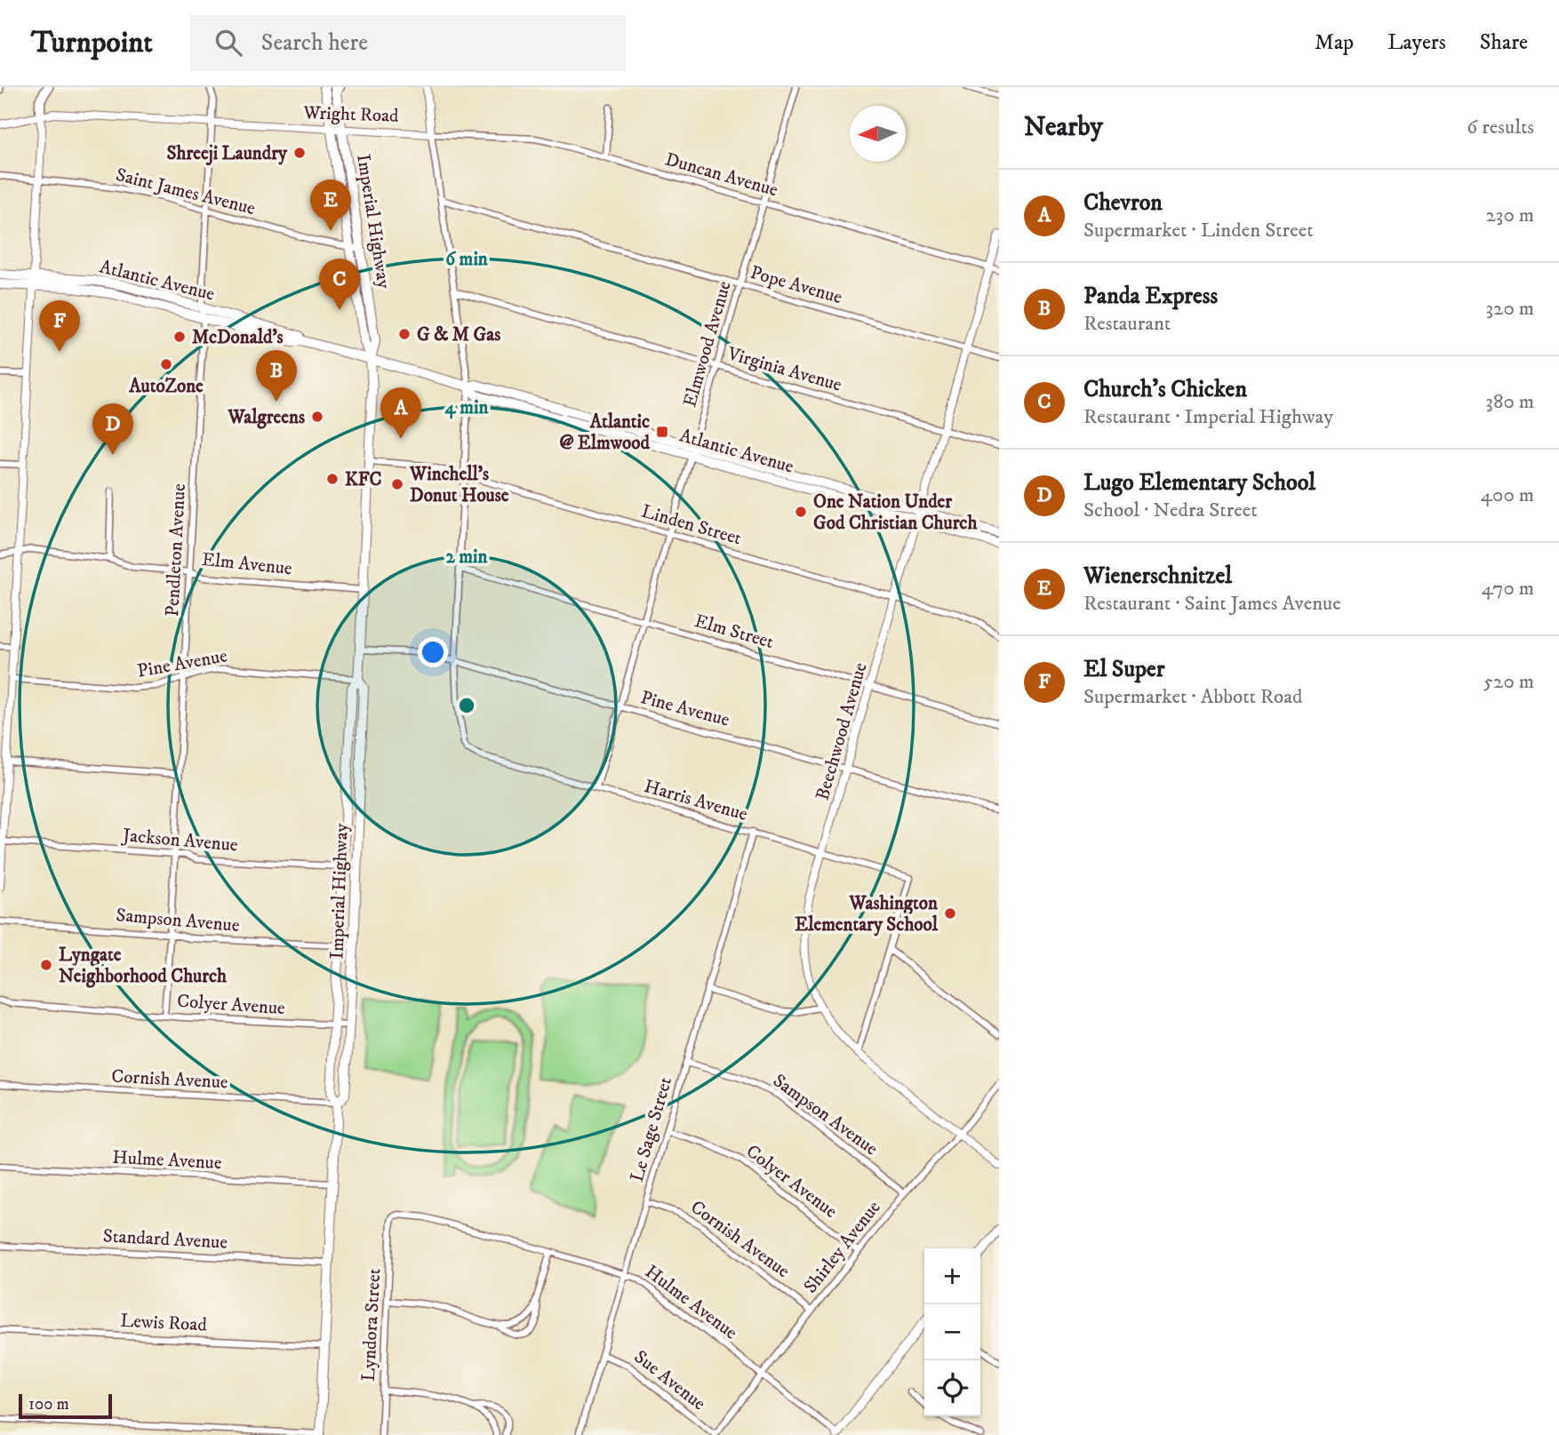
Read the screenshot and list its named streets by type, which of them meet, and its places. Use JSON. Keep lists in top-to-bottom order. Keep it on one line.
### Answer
{"streets":{"main road":["Imperial Highway","Atlantic Avenue"],"street":["Wright Road","Duncan Avenue","Saint James Avenue","Pope Avenue","Elmwood Avenue","Virginia Avenue","Linden Street","Pendleton Avenue","Elm Avenue","Elm Street","Pine Avenue","Beechwood Avenue","Harris Avenue","Jackson Avenue","Sampson Avenue","Colyer Avenue","Cornish Avenue","Le Sage Street","Hulme Avenue","Standard Avenue","Shirley Avenue","Lewis Road","Lyndora Street","Sue Avenue"]},"crossings":[["Wright Road","Duncan Avenue"],["Wright Road","Imperial Highway"],["Wright Road","Pendleton Avenue"],["Duncan Avenue","Elmwood Avenue"],["Duncan Avenue","Beechwood Avenue"],["Saint James Avenue","Imperial Highway"],["Saint James Avenue","Pendleton Avenue"],["Imperial Highway","Atlantic Avenue"],["Imperial Highway","Linden Street"],["Imperial Highway","Elm Avenue"],["Imperial Highway","Pine Avenue"],["Imperial Highway","Jackson Avenue"],["Imperial Highway","Sampson Avenue"],["Imperial Highway","Colyer Avenue"],["Imperial Highway","Cornish Avenue"],["Imperial Highway","Hulme Avenue"],["Imperial Highway","Standard Avenue"],["Imperial Highway","Lewis Road"],["Atlantic Avenue","Elmwood Avenue"],["Atlantic Avenue","Pendleton Avenue"],["Atlantic Avenue","Beechwood Avenue"],["Pope Avenue","Elmwood Avenue"],["Pope Avenue","Beechwood Avenue"],["Elmwood Avenue","Virginia Avenue"],["Elmwood Avenue","Linden Street"],["Elmwood Avenue","Elm Street"],["Elmwood Avenue","Pine Avenue"],["Elmwood Avenue","Harris Avenue"],["Virginia Avenue","Beechwood Avenue"],["Linden Street","Beechwood Avenue"],["Pendleton Avenue","Elm Avenue"],["Pendleton Avenue","Pine Avenue"],["Pendleton Avenue","Jackson Avenue"],["Pendleton Avenue","Sampson Avenue"],["Pendleton Avenue","Colyer Avenue"],["Elm Street","Beechwood Avenue"],["Pine Avenue","Beechwood Avenue"],["Pine Avenue","Harris Avenue"],["Beechwood Avenue","Harris Avenue"],["Beechwood Avenue","Shirley Avenue"],["Harris Avenue","Le Sage Street"],["Sampson Avenue","Le Sage Street"],["Sampson Avenue","Shirley Avenue"],["Colyer Avenue","Le Sage Street"],["Colyer Avenue","Shirley Avenue"],["Cornish Avenue","Le Sage Street"],["Cornish Avenue","Shirley Avenue"],["Le Sage Street","Hulme Avenue"],["Le Sage Street","Sue Avenue"],["Hulme Avenue","Shirley Avenue"],["Hulme Avenue","Lyndora Street"],["Shirley Avenue","Sue Avenue"]],"places":{"other":["Shreeji Laundry","G & M Gas","McDonald's","AutoZone","Walgreens","KFC","Winchell's Donut House","One Nation Under God Christian Church","Washington Elementary School","Lyngate Neighborhood Church"],"transit":["Atlantic @ Elmwood"]},"scale_bar":"100 m","north":"left","page":{"header":"Turnpoint","search":"Search here","nav":["Map","Layers","Share"],"heading":["Nearby","6 results"],"list":[{"mark":"A","name":"Chevron","note":"Supermarket · Linden Street","value":"230 m"},{"mark":"B","name":"Panda Express","note":"Restaurant","value":"320 m"},{"mark":"C","name":"Church's Chicken","note":"Restaurant · Imperial Highway","value":"380 m"},{"mark":"D","name":"Lugo Elementary School","note":"School · Nedra Street","value":"400 m"},{"mark":"E","name":"Wienerschnitzel","note":"Restaurant · Saint James Avenue","value":"470 m"},{"mark":"F","name":"El Super","note":"Supermarket · Abbott Road","value":"520 m"}],"pins":["E","C","F","B","A","D"],"map_buttons":["+","−"],"scale":"100 m"},"rings":["6 min","4 min","2 min"]}
